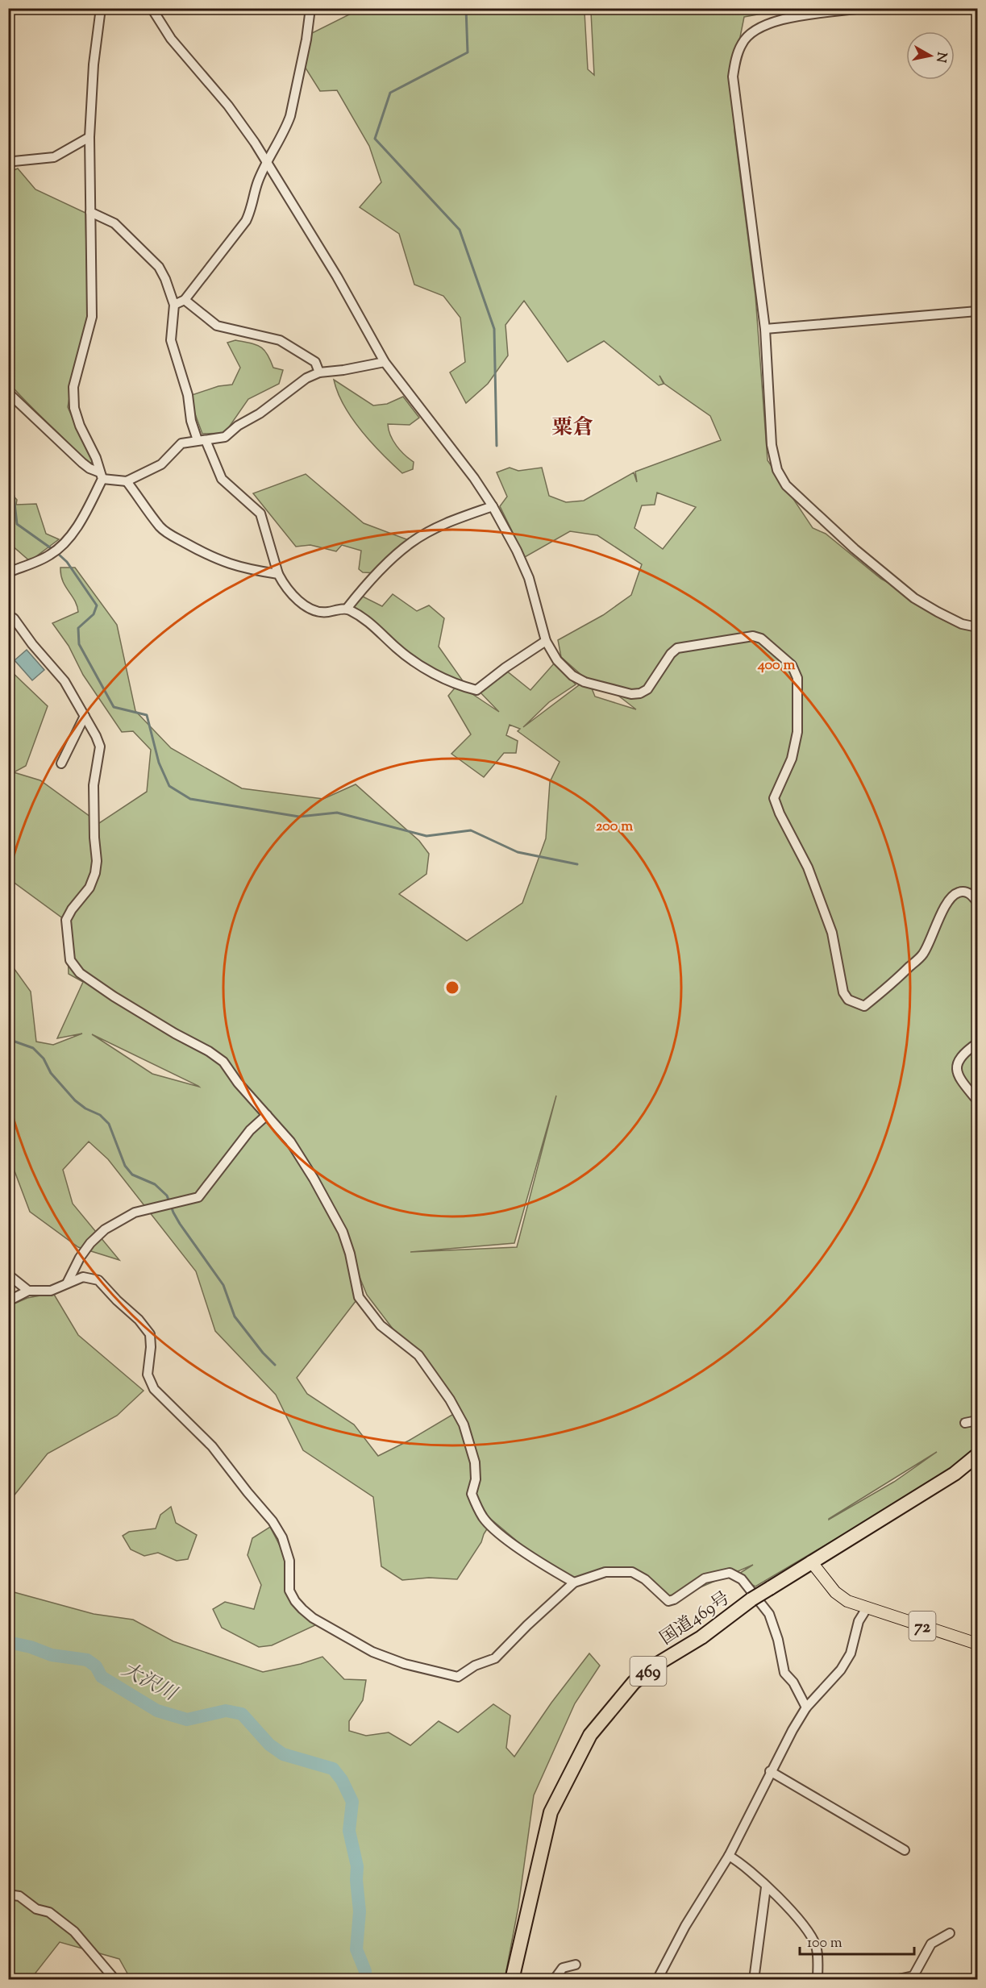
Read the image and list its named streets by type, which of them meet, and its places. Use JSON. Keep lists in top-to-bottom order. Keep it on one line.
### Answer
{"streets":{"highway":["国道469号","469"],"main road":["72"]},"crossings":[["国道469号","72"]],"districts":["粟倉"],"water":["大沢川"],"scale_bar":"100 m","north":"right","rings":["400 m","200 m"]}
